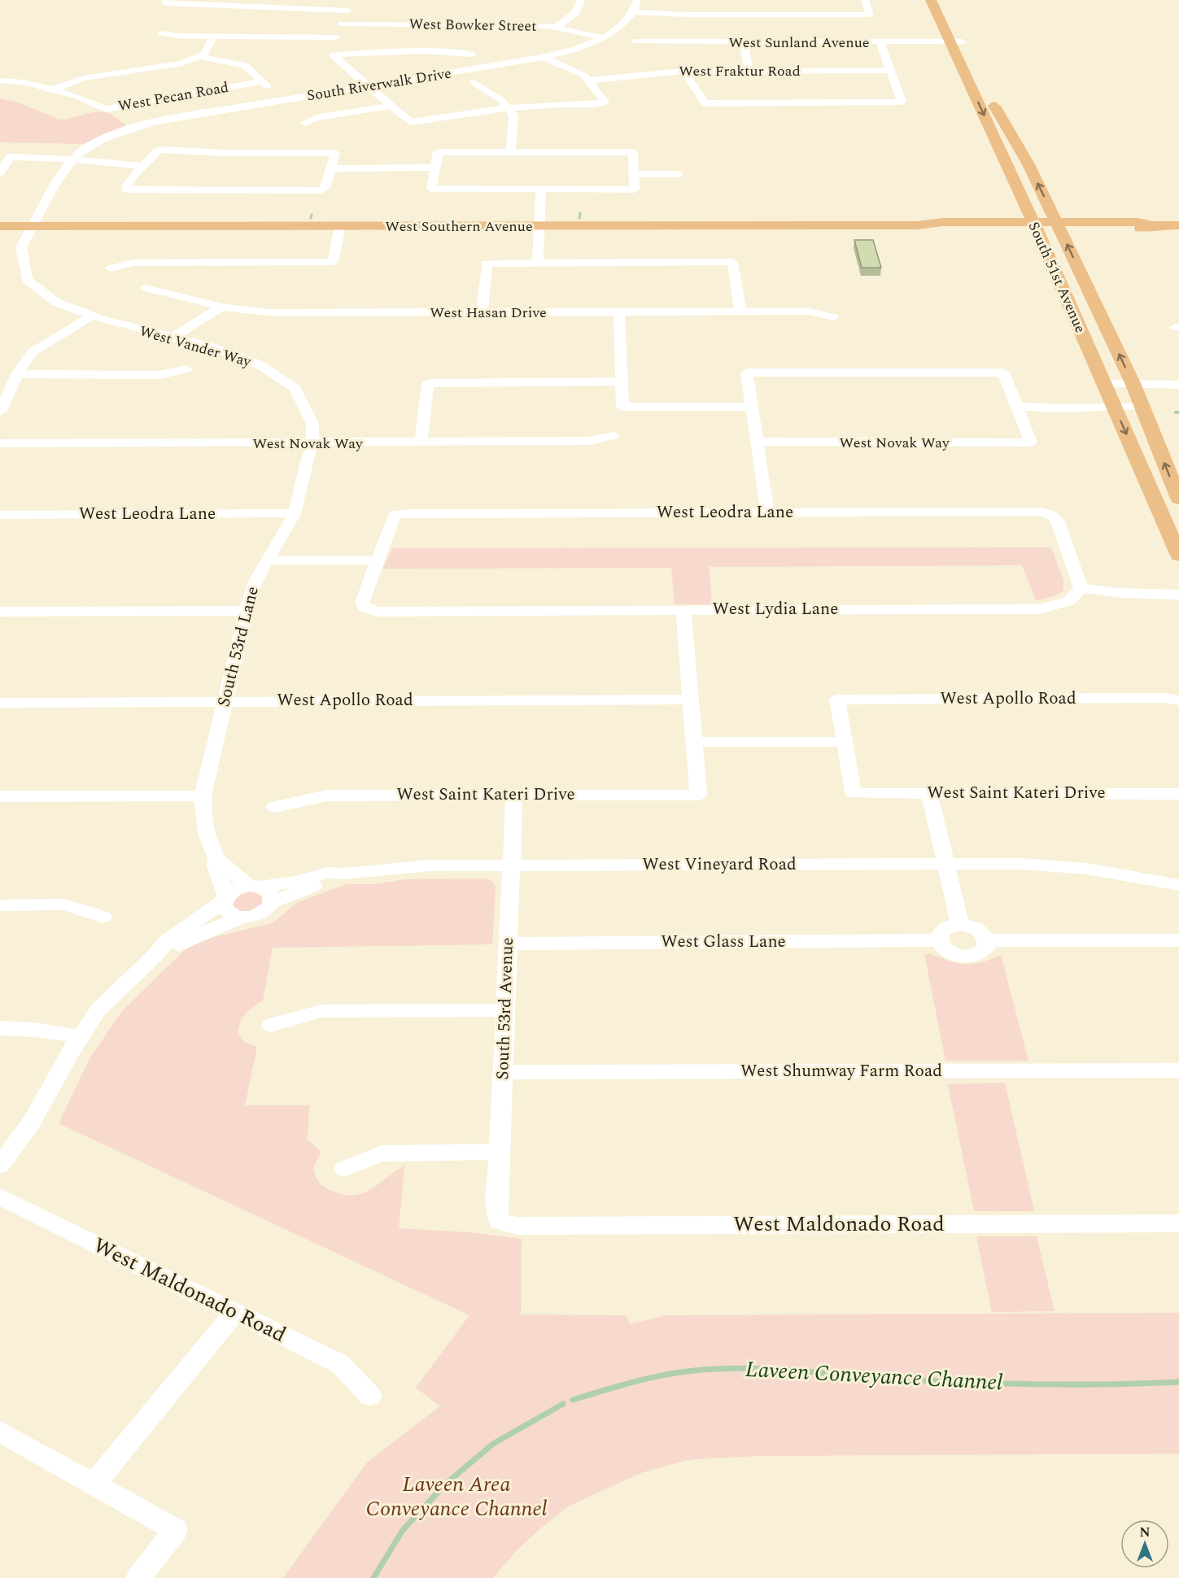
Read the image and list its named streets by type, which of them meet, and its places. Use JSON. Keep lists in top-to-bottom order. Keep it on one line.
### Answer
{"streets":{"main road":["West Southern Avenue","South 51st Avenue"],"street":["West Bowker Street","West Sunland Avenue","West Fraktur Road","South Riverwalk Drive","West Pecan Road","West Hasan Drive","West Vander Way","West Novak Way","West Leodra Lane","West Lydia Lane","South 53rd Lane","West Apollo Road","West Saint Kateri Drive","West Vineyard Road","West Glass Lane","South 53rd Avenue","West Shumway Farm Road","West Maldonado Road"]},"crossings":[["West Bowker Street","South Riverwalk Drive"],["West Sunland Avenue","South 51st Avenue"],["South Riverwalk Drive","West Vander Way"],["West Southern Avenue","South 51st Avenue"],["West Southern Avenue","West Vander Way"],["West Vander Way","West Novak Way"],["West Vander Way","South 53rd Lane"],["West Novak Way","South 53rd Lane"],["West Leodra Lane","West Lydia Lane"],["West Leodra Lane","South 53rd Lane"],["South 53rd Lane","West Apollo Road"],["South 53rd Lane","West Vineyard Road"],["West Apollo Road","West Saint Kateri Drive"],["West Saint Kateri Drive","South 53rd Avenue"],["West Vineyard Road","South 53rd Avenue"],["West Glass Lane","South 53rd Avenue"],["South 53rd Avenue","West Shumway Farm Road"],["South 53rd Avenue","West Maldonado Road"]],"water":["Laveen Conveyance Channel"],"parks":["Laveen Area Conveyance Channel"],"north":"top"}
